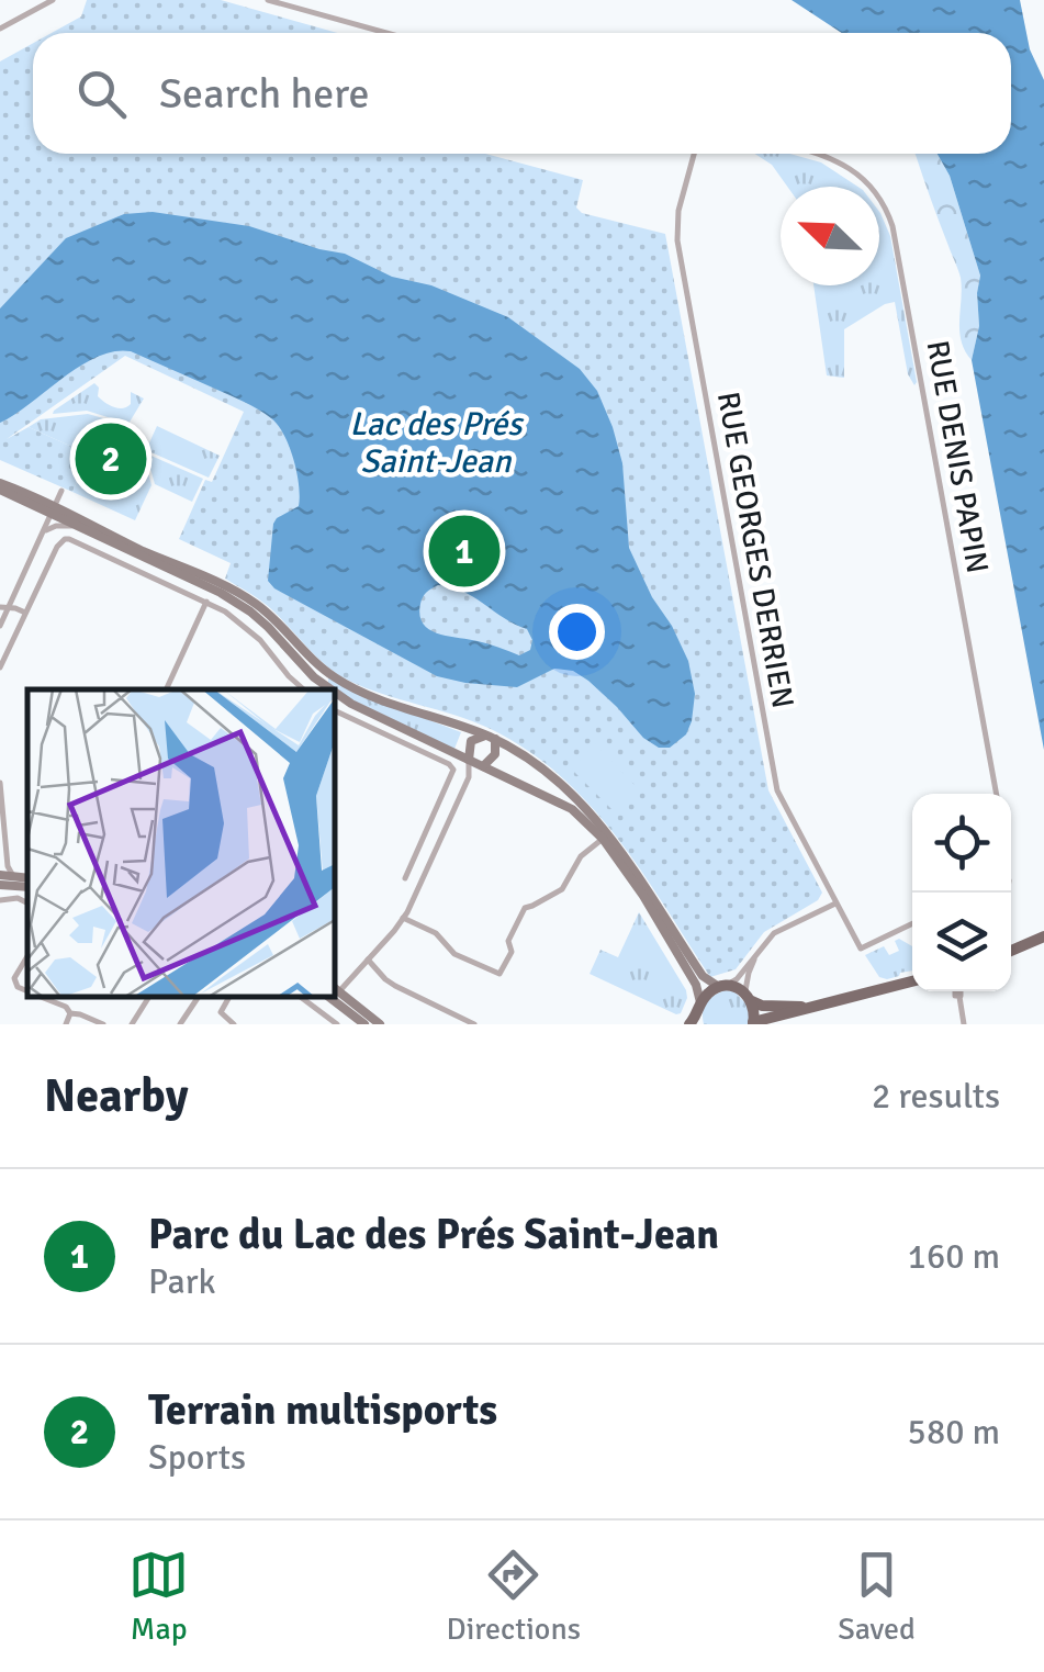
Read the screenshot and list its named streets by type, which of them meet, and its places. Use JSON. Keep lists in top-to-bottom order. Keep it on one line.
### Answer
{"streets":{"street":["RUE DENIS PAPIN","RUE GEORGES DERRIEN"]},"water":["Lac des Prés Saint-Jean"],"north":"top left","page":{"search":"Search here","pins":["2","1"],"heading":["Nearby","2 results"],"list":[{"mark":"1","name":"Parc du Lac des Prés Saint-Jean","note":"Park","value":"160 m"},{"mark":"2","name":"Terrain multisports","note":"Sports","value":"580 m"}],"nav":["Map","Directions","Saved"]}}
